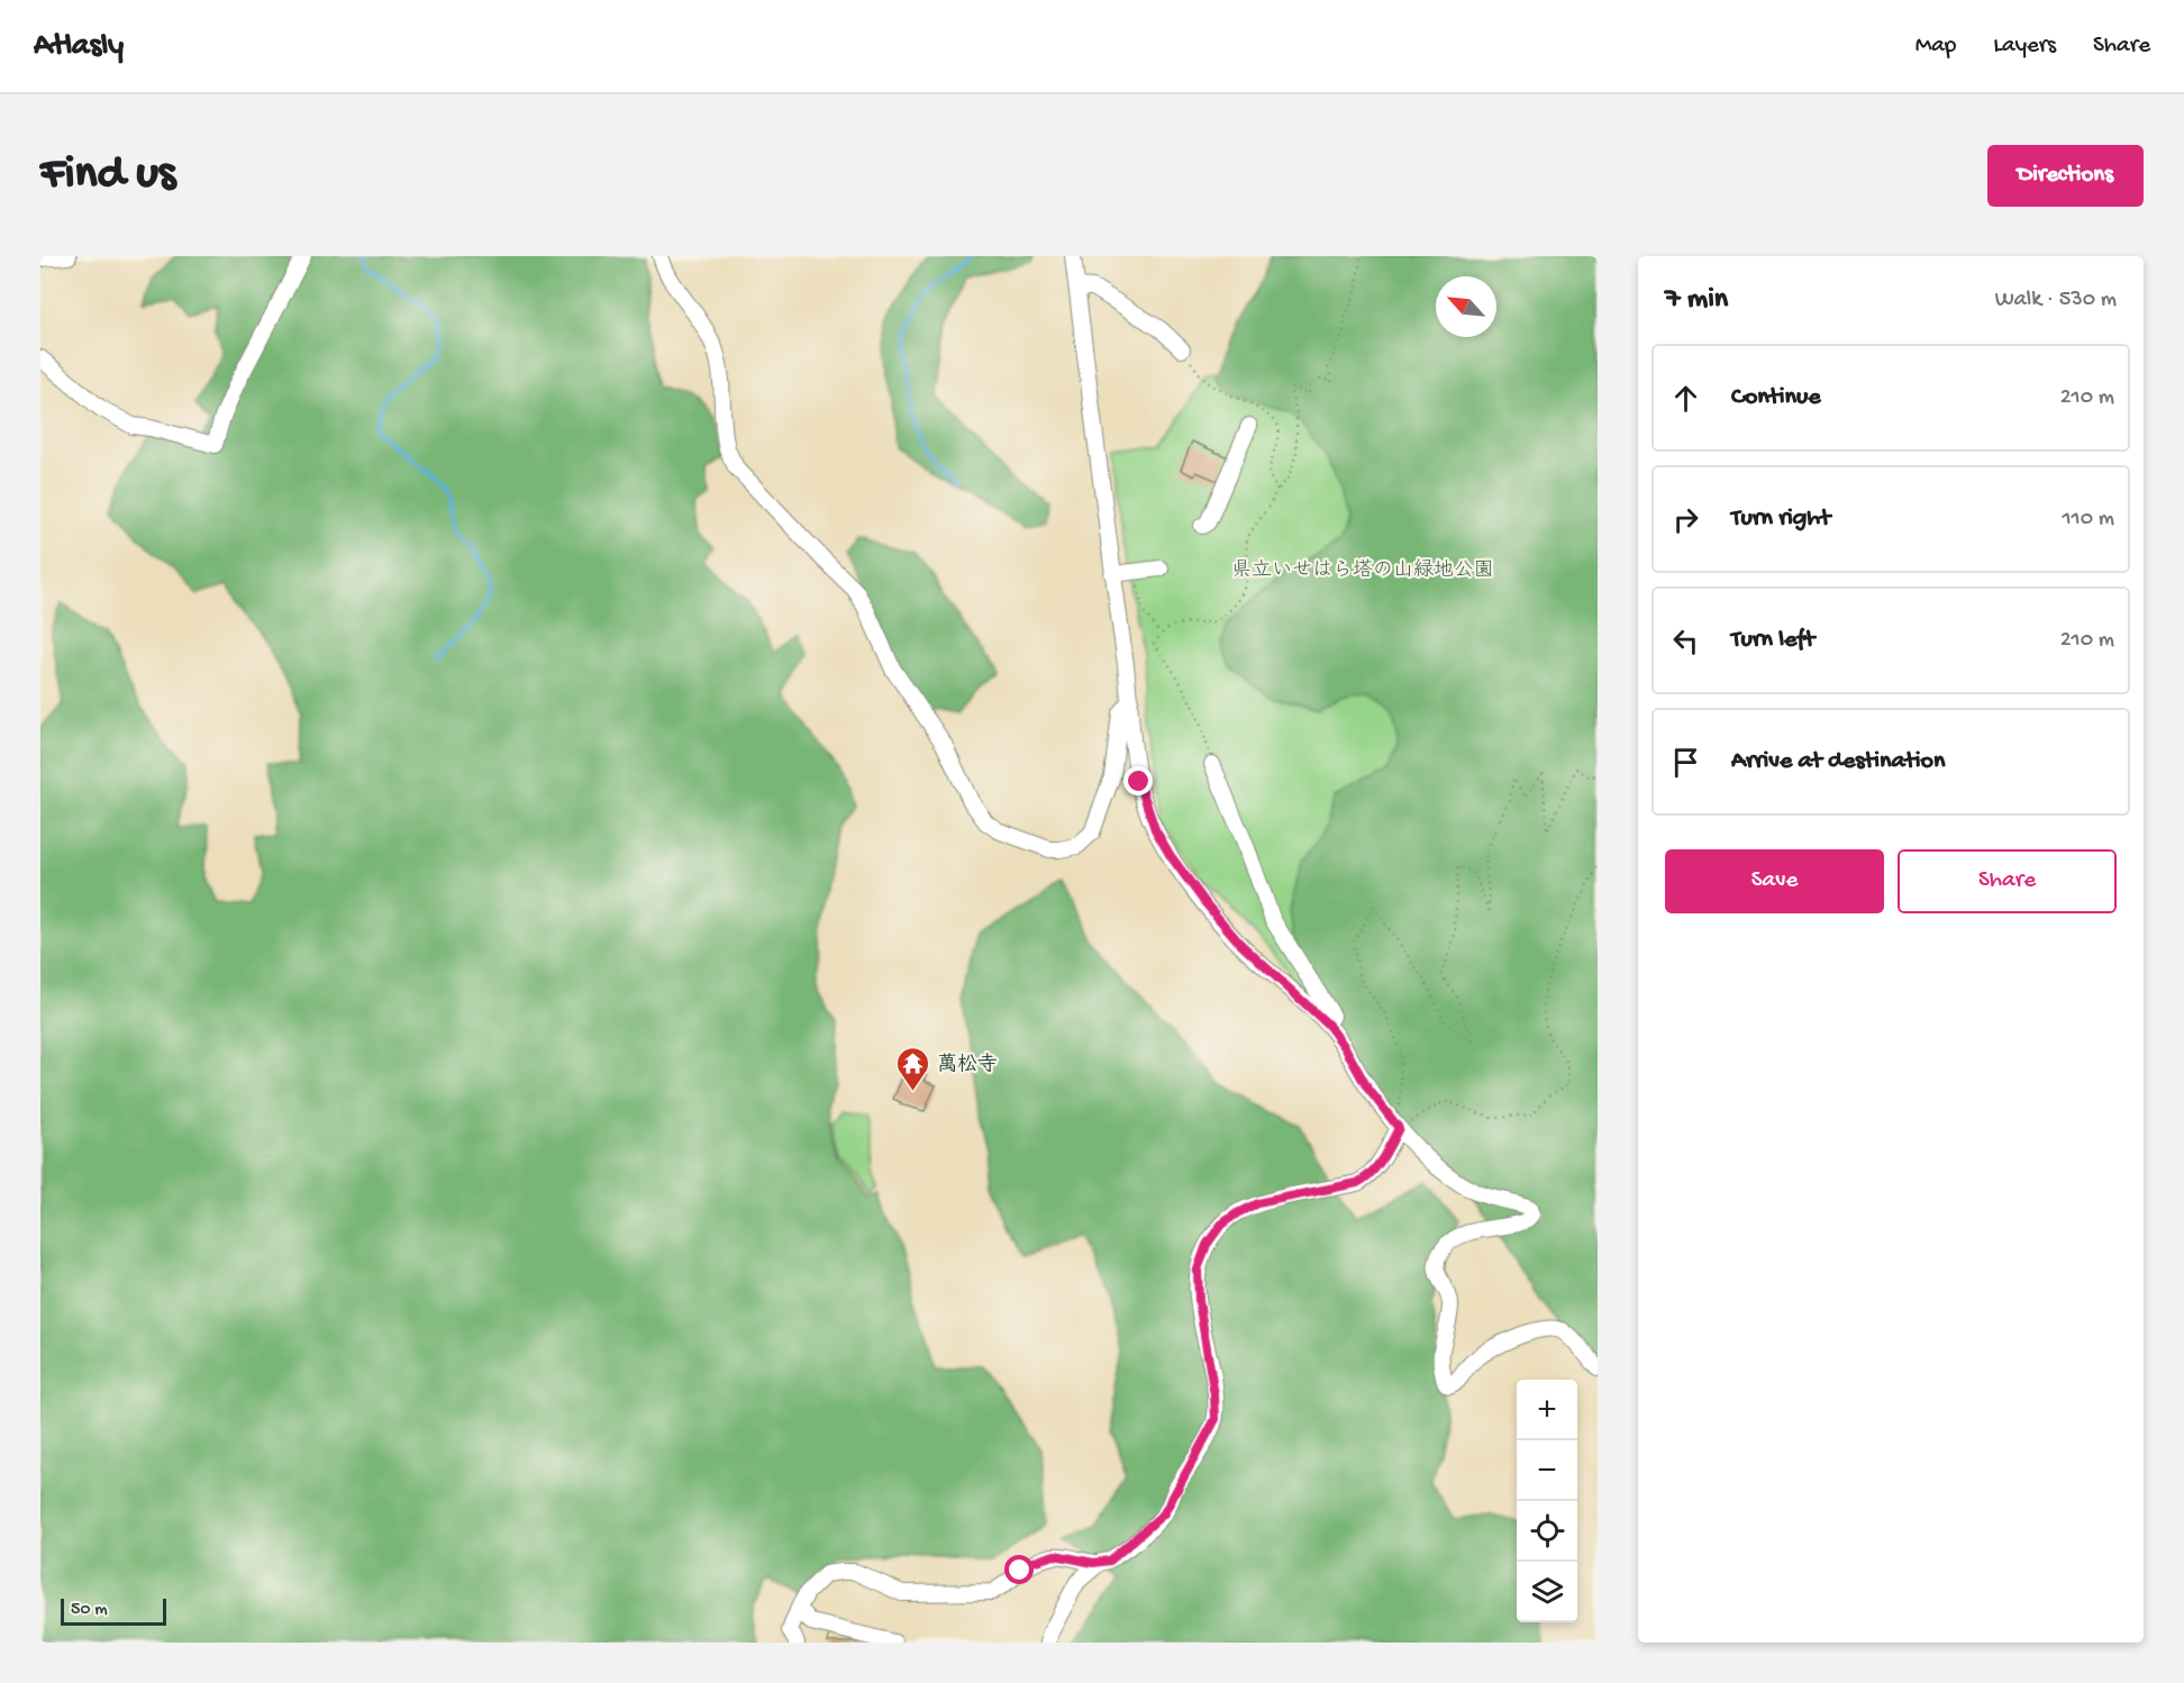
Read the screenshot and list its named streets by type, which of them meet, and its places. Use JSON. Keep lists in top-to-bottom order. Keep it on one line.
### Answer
{"parks":["県立いせはら塔の山緑地公園"],"places":{"temple":["萬松寺"]},"scale_bar":"50 m","north":"top left","page":{"header":"Atlasly","nav":["Map","Layers","Share"],"buttons":["Directions",["Save","Share"]],"title":"Find us","heading":["7 min","Walk · 530 m"],"list":[["Continue","210 m"],["Turn right","110 m"],["Turn left","210 m"],"Arrive at destination"],"map_buttons":["+","−"],"scale":"50 m"}}
